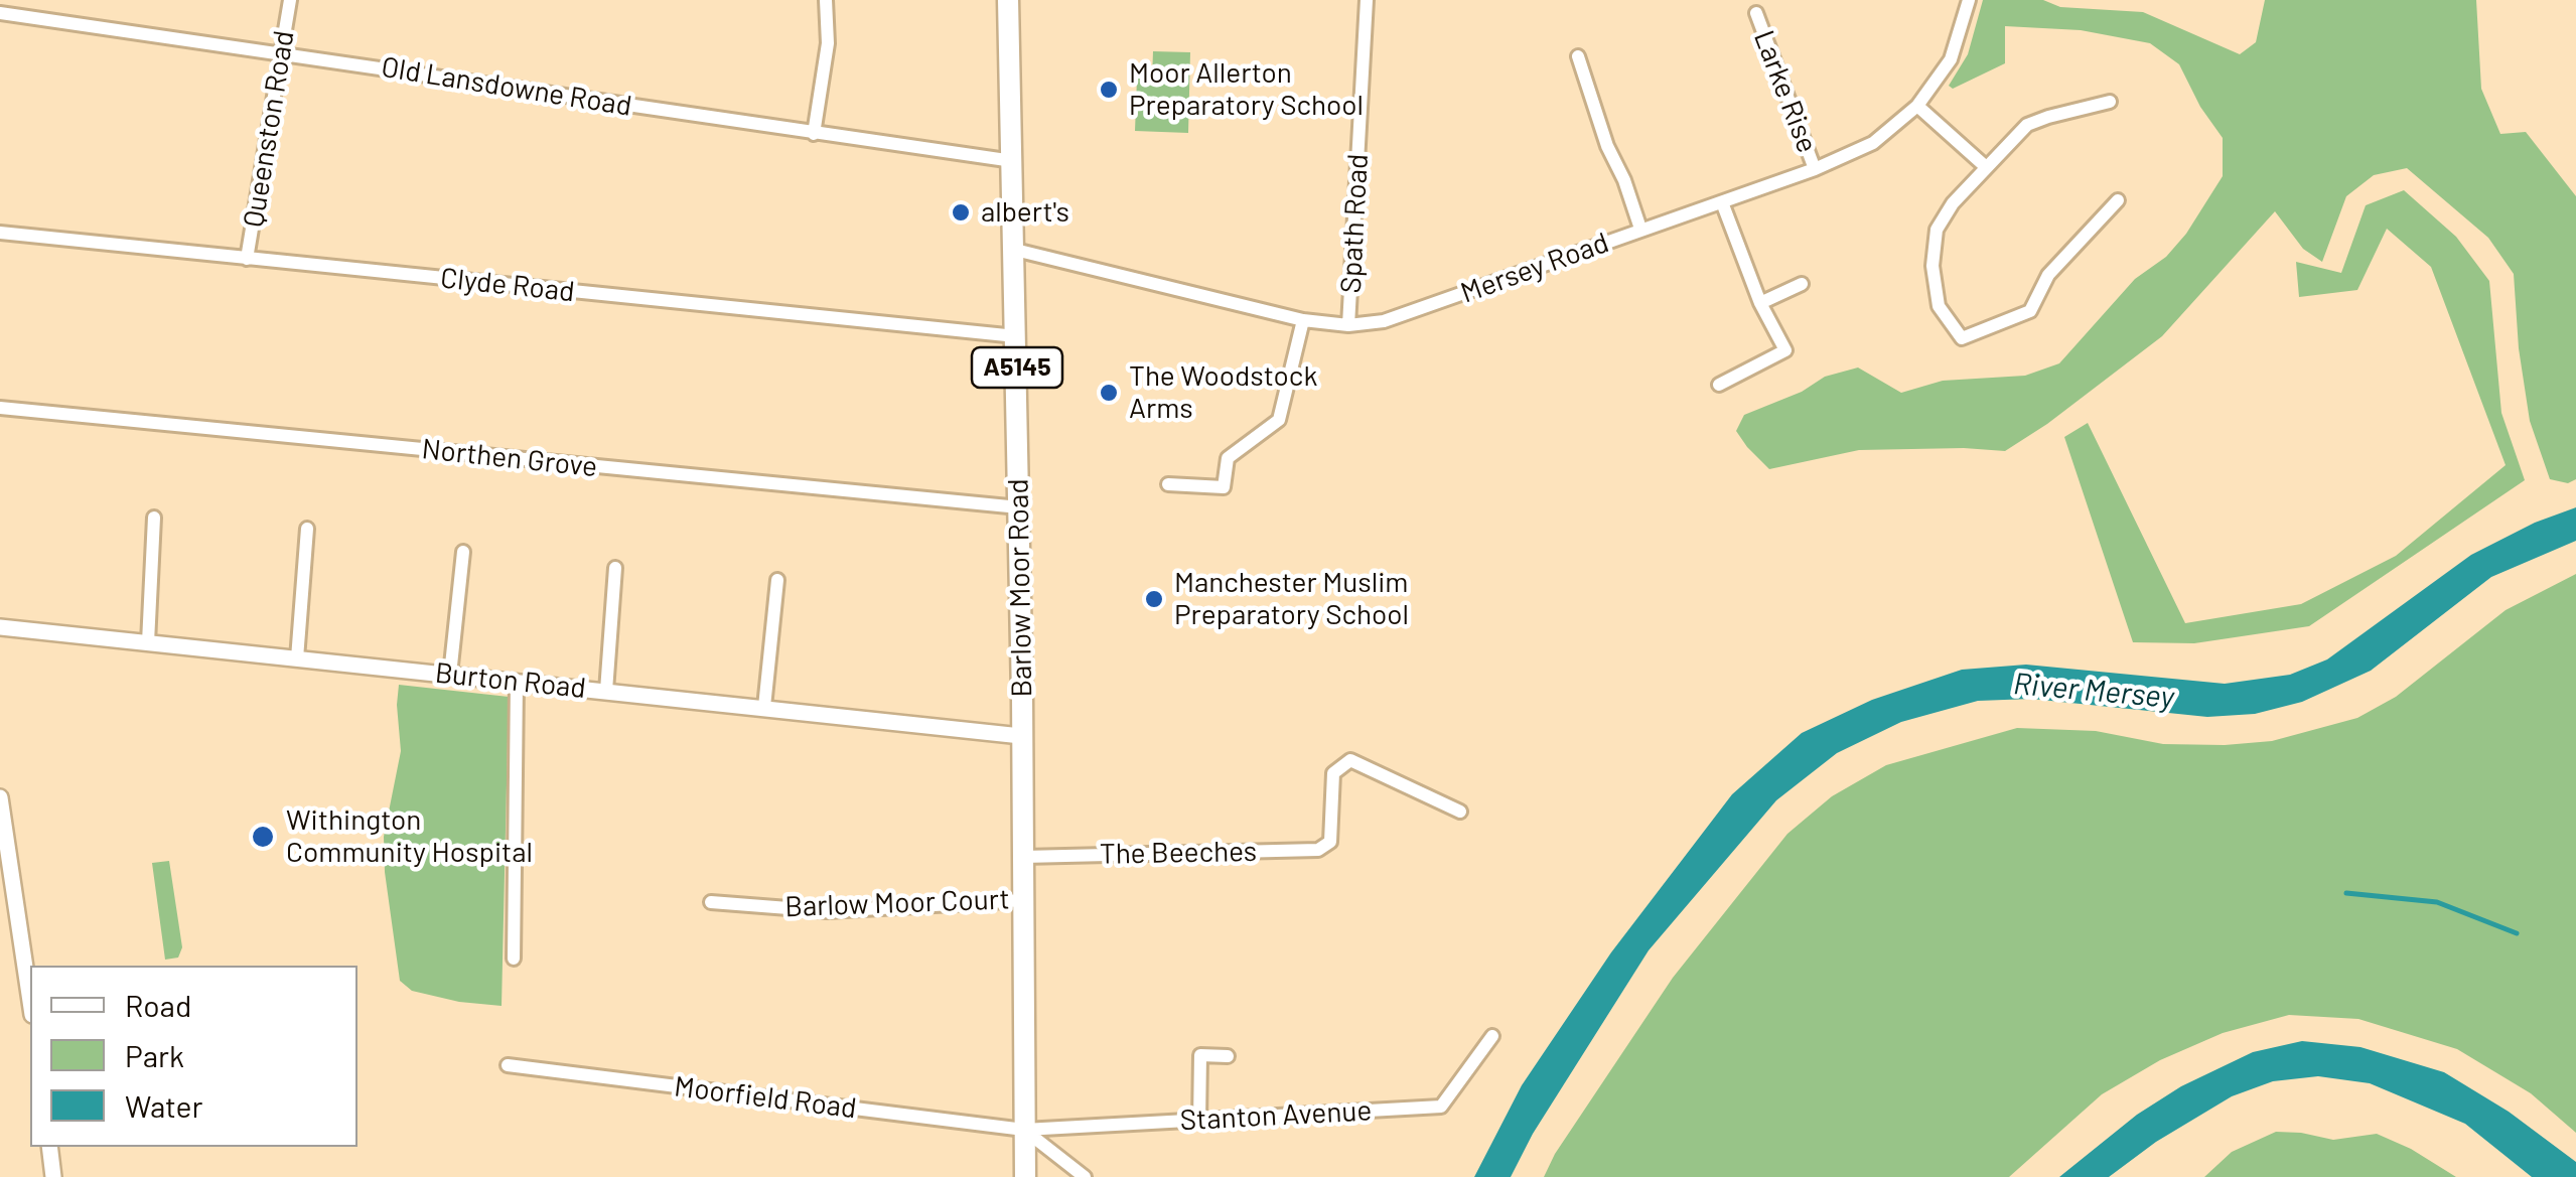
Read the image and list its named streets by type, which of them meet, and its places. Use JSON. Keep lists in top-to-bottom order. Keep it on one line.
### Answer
{"streets":{"main road":["A5145","Barlow Moor Road"],"street":["Old Lansdowne Road","Larke Rise","Queenston Road","Spath Road","Mersey Road","Clyde Road","Northen Grove","Burton Road","The Beeches","Barlow Moor Court","Moorfield Road","Stanton Avenue"]},"crossings":[["Old Lansdowne Road","Queenston Road"],["Old Lansdowne Road","Barlow Moor Road"],["Larke Rise","Mersey Road"],["Queenston Road","Clyde Road"],["Spath Road","Mersey Road"],["Mersey Road","Barlow Moor Road"],["Clyde Road","Barlow Moor Road"],["Northen Grove","Barlow Moor Road"],["Barlow Moor Road","Burton Road"],["Barlow Moor Road","The Beeches"],["Barlow Moor Road","Barlow Moor Court"],["Barlow Moor Road","Moorfield Road"],["Barlow Moor Road","Stanton Avenue"],["Moorfield Road","Stanton Avenue"]],"water":["River Mersey"],"places":["Moor Allerton Preparatory School","albert's","The Woodstock Arms","Manchester Muslim Preparatory School","Withington Community Hospital"],"legend":["Road","Park","Water"]}
